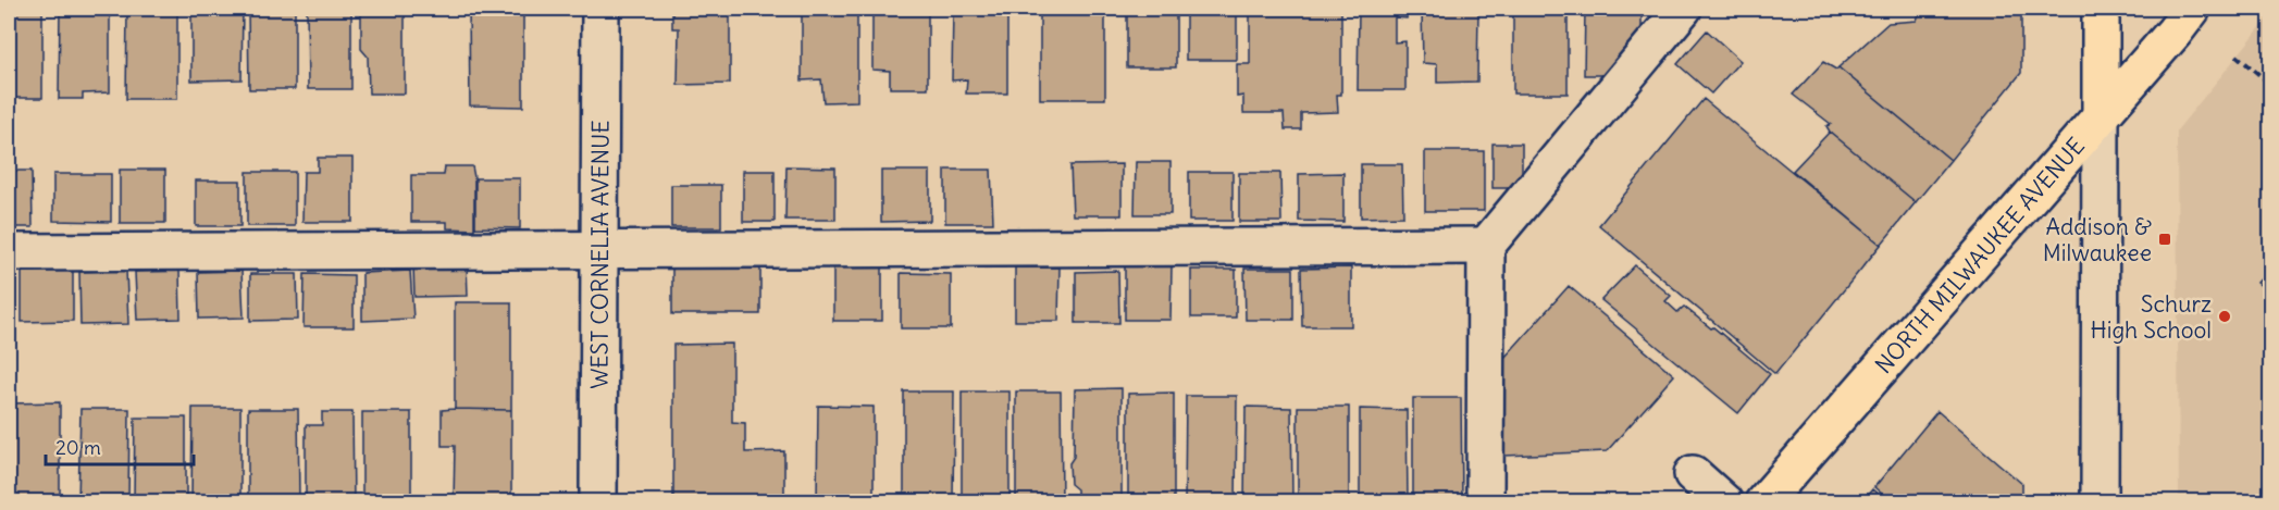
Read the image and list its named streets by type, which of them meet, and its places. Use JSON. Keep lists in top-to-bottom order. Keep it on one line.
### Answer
{"streets":{"main road":["NORTH MILWAUKEE AVENUE"],"street":["WEST CORNELIA AVENUE"]},"places":{"transit":["Addison & Milwaukee"],"other":["Schurz High School"]},"scale_bar":"20 m"}
